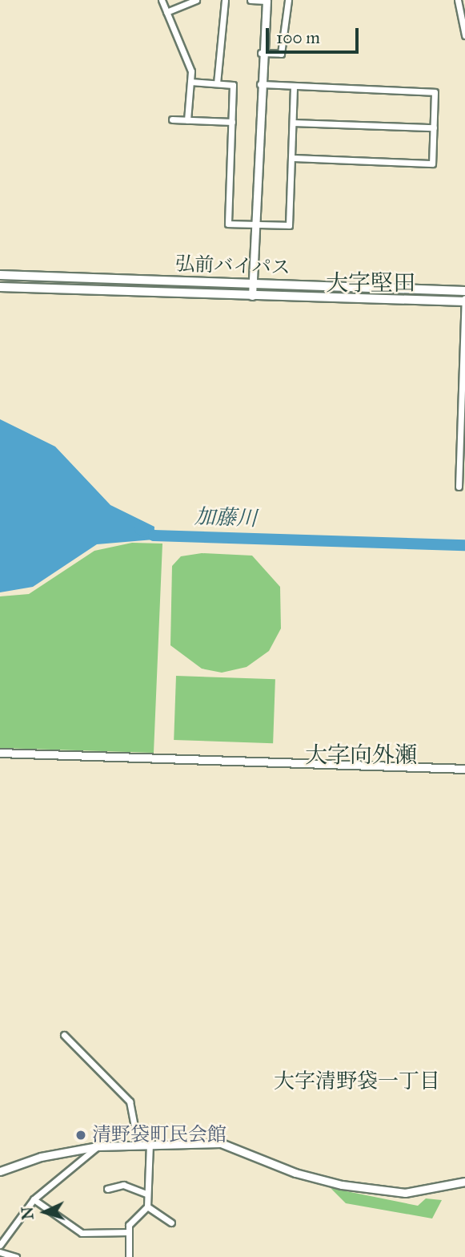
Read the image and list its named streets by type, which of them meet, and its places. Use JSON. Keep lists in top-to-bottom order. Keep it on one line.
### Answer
{"streets":{"highway":["弘前バイパス"]},"districts":["大字堅田","大字向外瀬","大字清野袋一丁目"],"water":["加藤川"],"places":["清野袋町民会館"],"scale_bar":"100 m","north":"left"}
